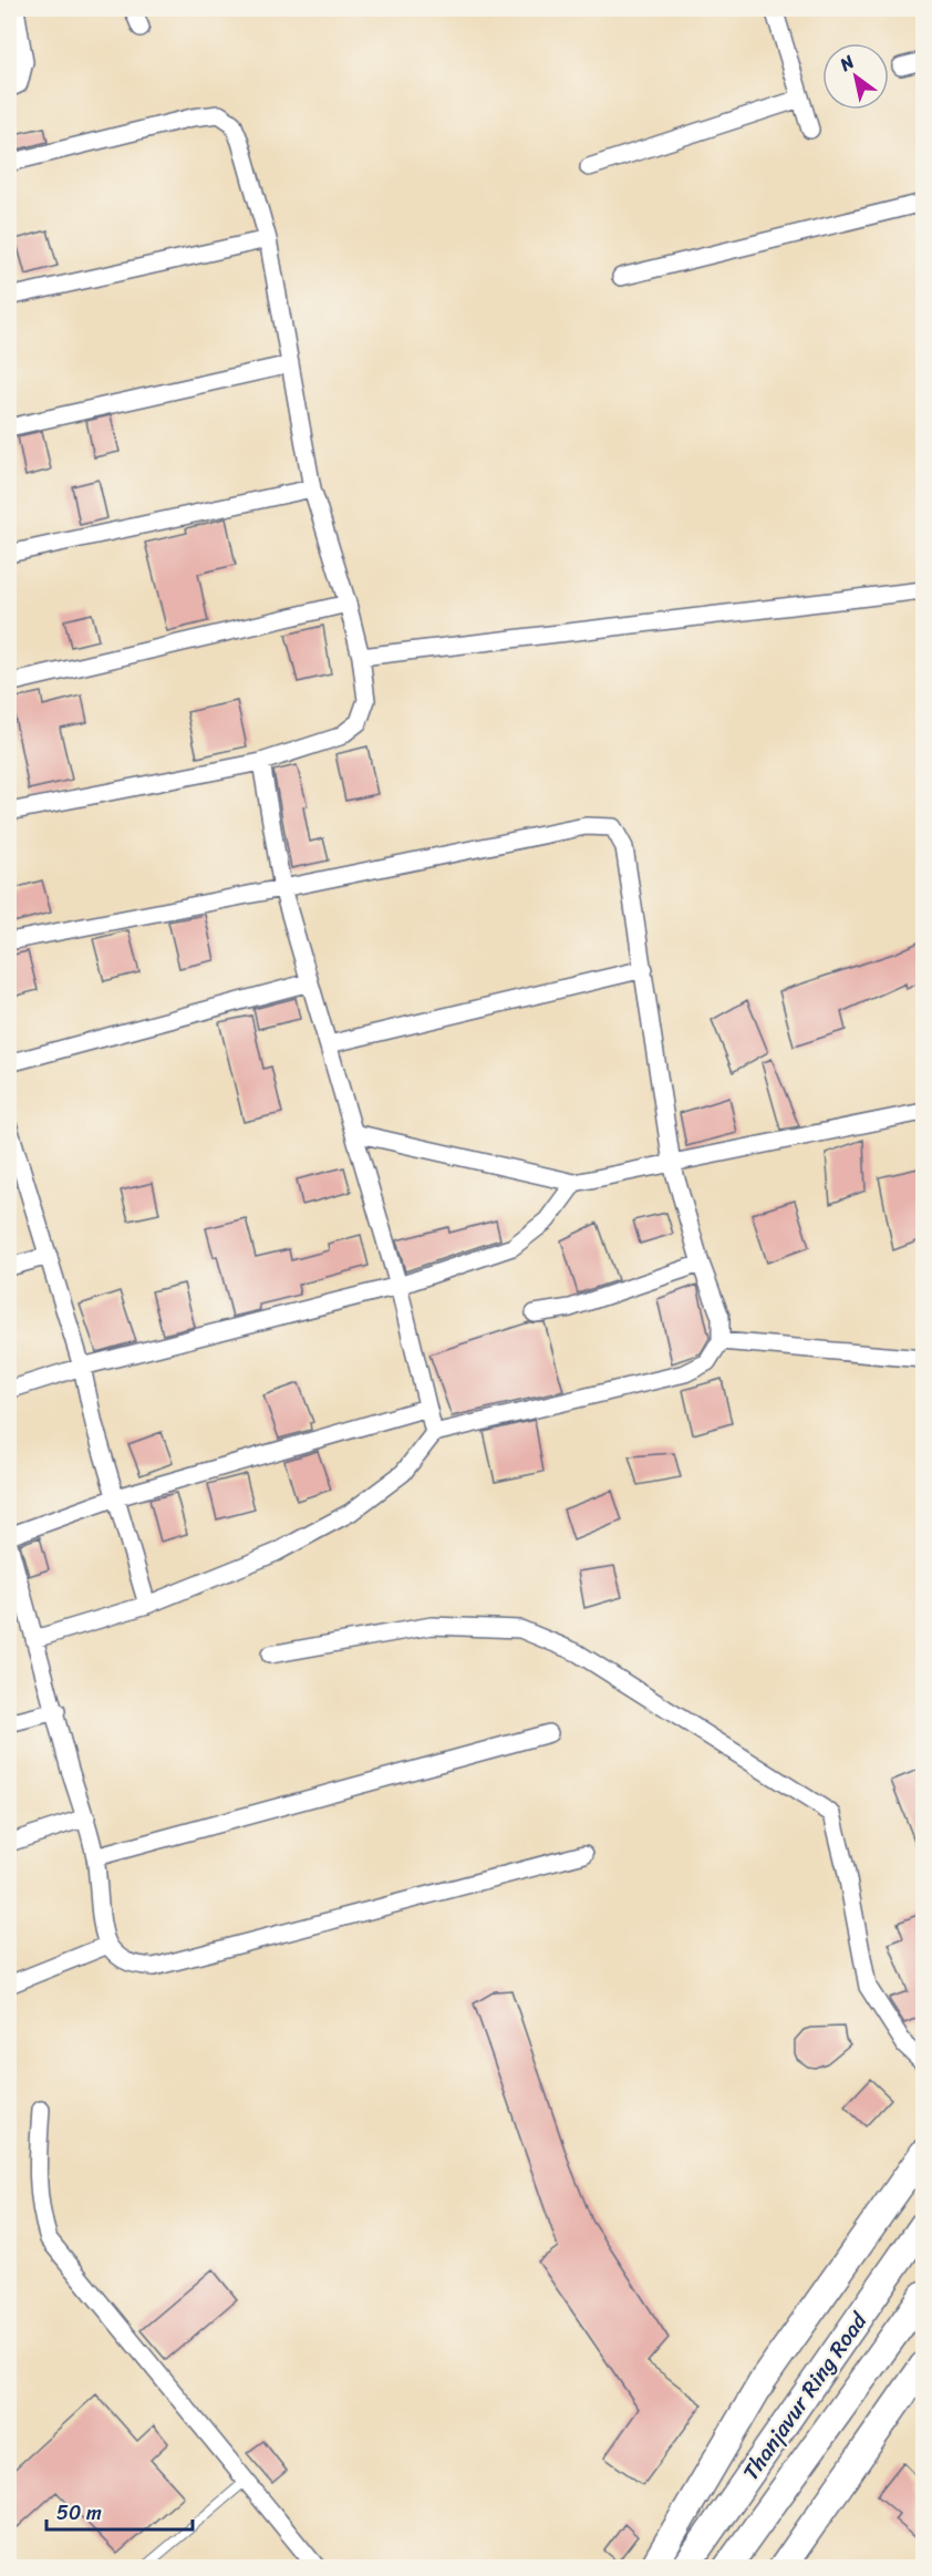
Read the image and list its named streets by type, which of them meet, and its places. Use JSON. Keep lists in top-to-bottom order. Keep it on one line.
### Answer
{"streets":{"highway":["Thanjavur Ring Road"]},"scale_bar":"50 m","north":"top left"}
